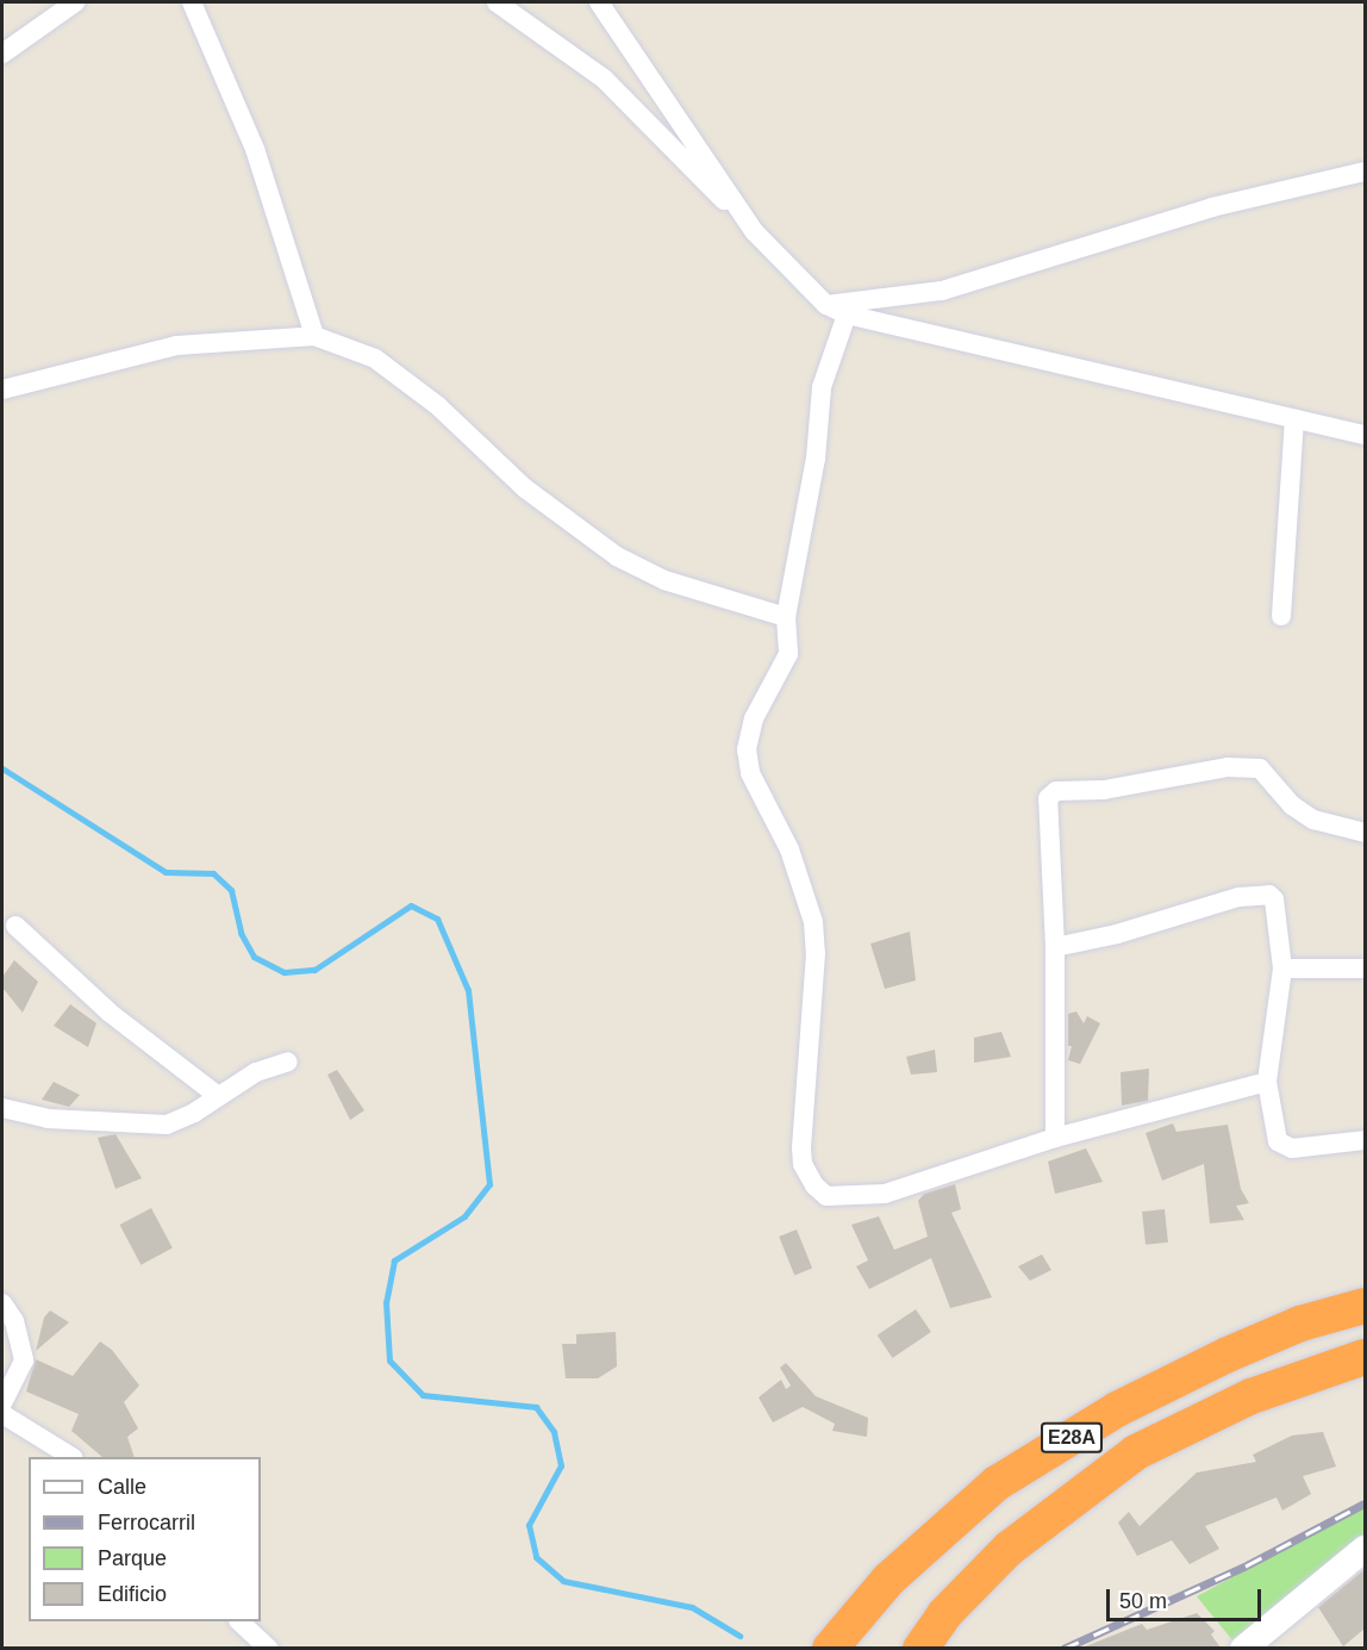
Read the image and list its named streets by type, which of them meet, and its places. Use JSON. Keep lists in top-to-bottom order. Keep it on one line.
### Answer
{"streets":{"highway":["E28A"]},"legend":["Calle","Ferrocarril","Parque","Edificio"],"scale_bar":"50 m"}
